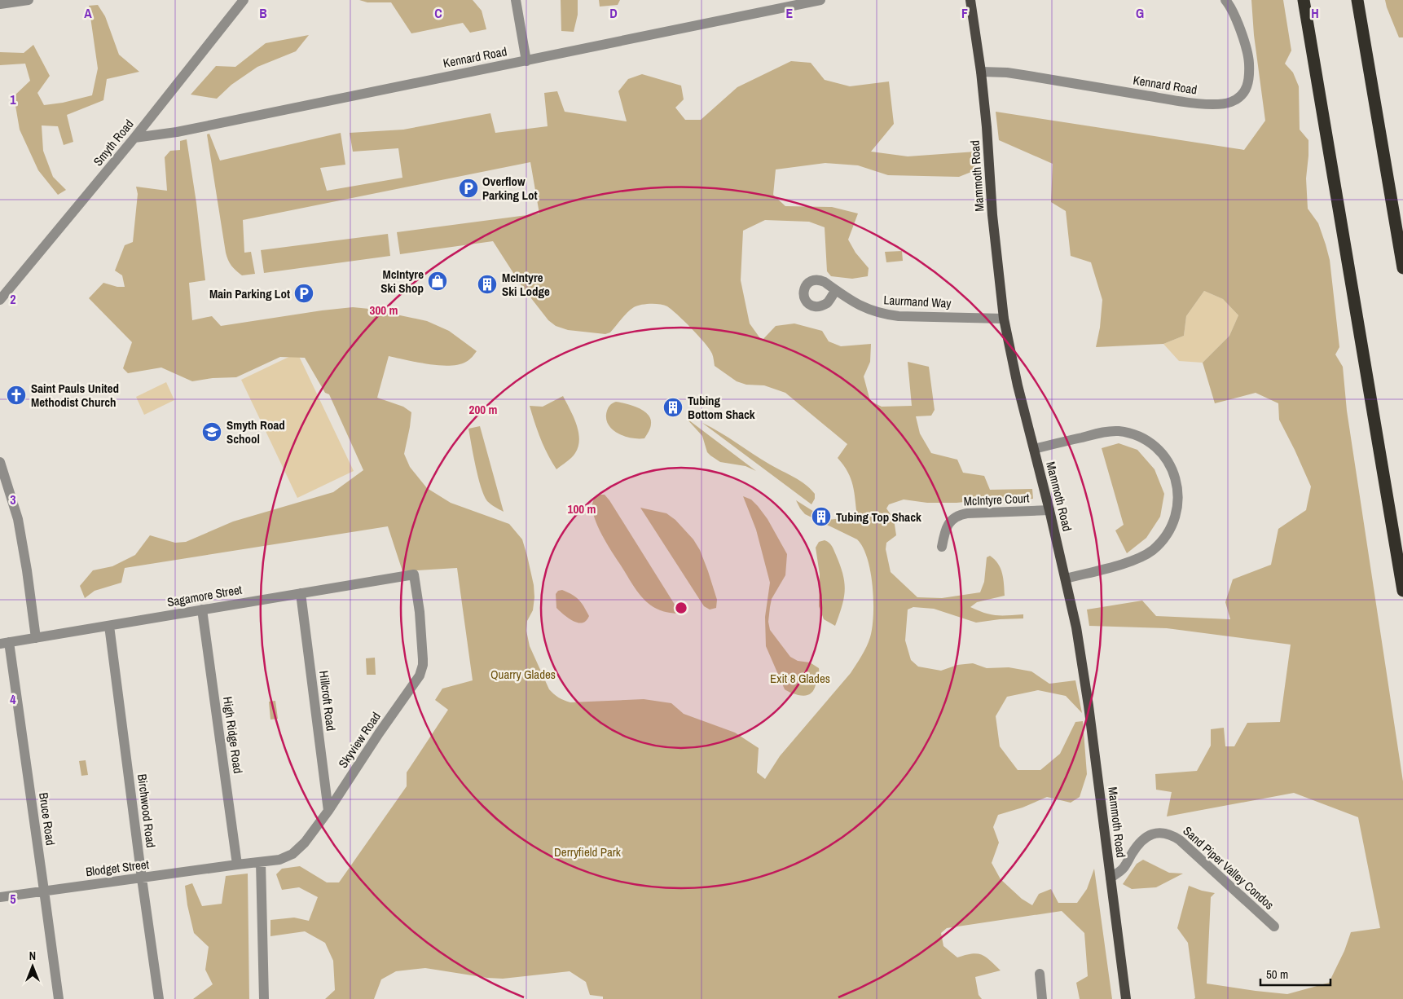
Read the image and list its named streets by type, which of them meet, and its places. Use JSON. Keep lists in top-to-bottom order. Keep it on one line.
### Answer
{"streets":{"main road":["Mammoth Road"],"street":["Kennard Road","Smyth Road","Laurmand Way","McIntyre Court","Sagamore Street","Hillcroft Road","High Ridge Road","Skyview Road","Birchwood Road","Bruce Road","Blodget Street","Sand Piper Valley Condos"]},"crossings":[["Kennard Road","Smyth Road"],["Kennard Road","Mammoth Road"],["Mammoth Road","Laurmand Way"],["Mammoth Road","McIntyre Court"],["Mammoth Road","Sand Piper Valley Condos"],["Sagamore Street","Hillcroft Road"],["Sagamore Street","High Ridge Road"],["Sagamore Street","Skyview Road"],["Sagamore Street","Birchwood Road"],["Sagamore Street","Bruce Road"],["Hillcroft Road","Skyview Road"],["High Ridge Road","Skyview Road"],["High Ridge Road","Blodget Street"],["Skyview Road","Blodget Street"],["Birchwood Road","Blodget Street"],["Bruce Road","Blodget Street"]],"parks":["Quarry Glades","Exit 8 Glades","Derryfield Park"],"places":{"parking":["Overflow Parking Lot","Main Parking Lot"],"shop":["McIntyre Ski Shop"],"building":["McIntyre Ski Lodge","Tubing Bottom Shack","Tubing Top Shack"],"church":["Saint Pauls United Methodist Church"],"school or university":["Smyth Road School"]},"scale_bar":"50 m","north":"top","grid":{"columns":["A","B","C","D","E","F","G","H"],"rows":["1","2","3","4","5"]},"rings":["300 m","200 m","100 m"]}
